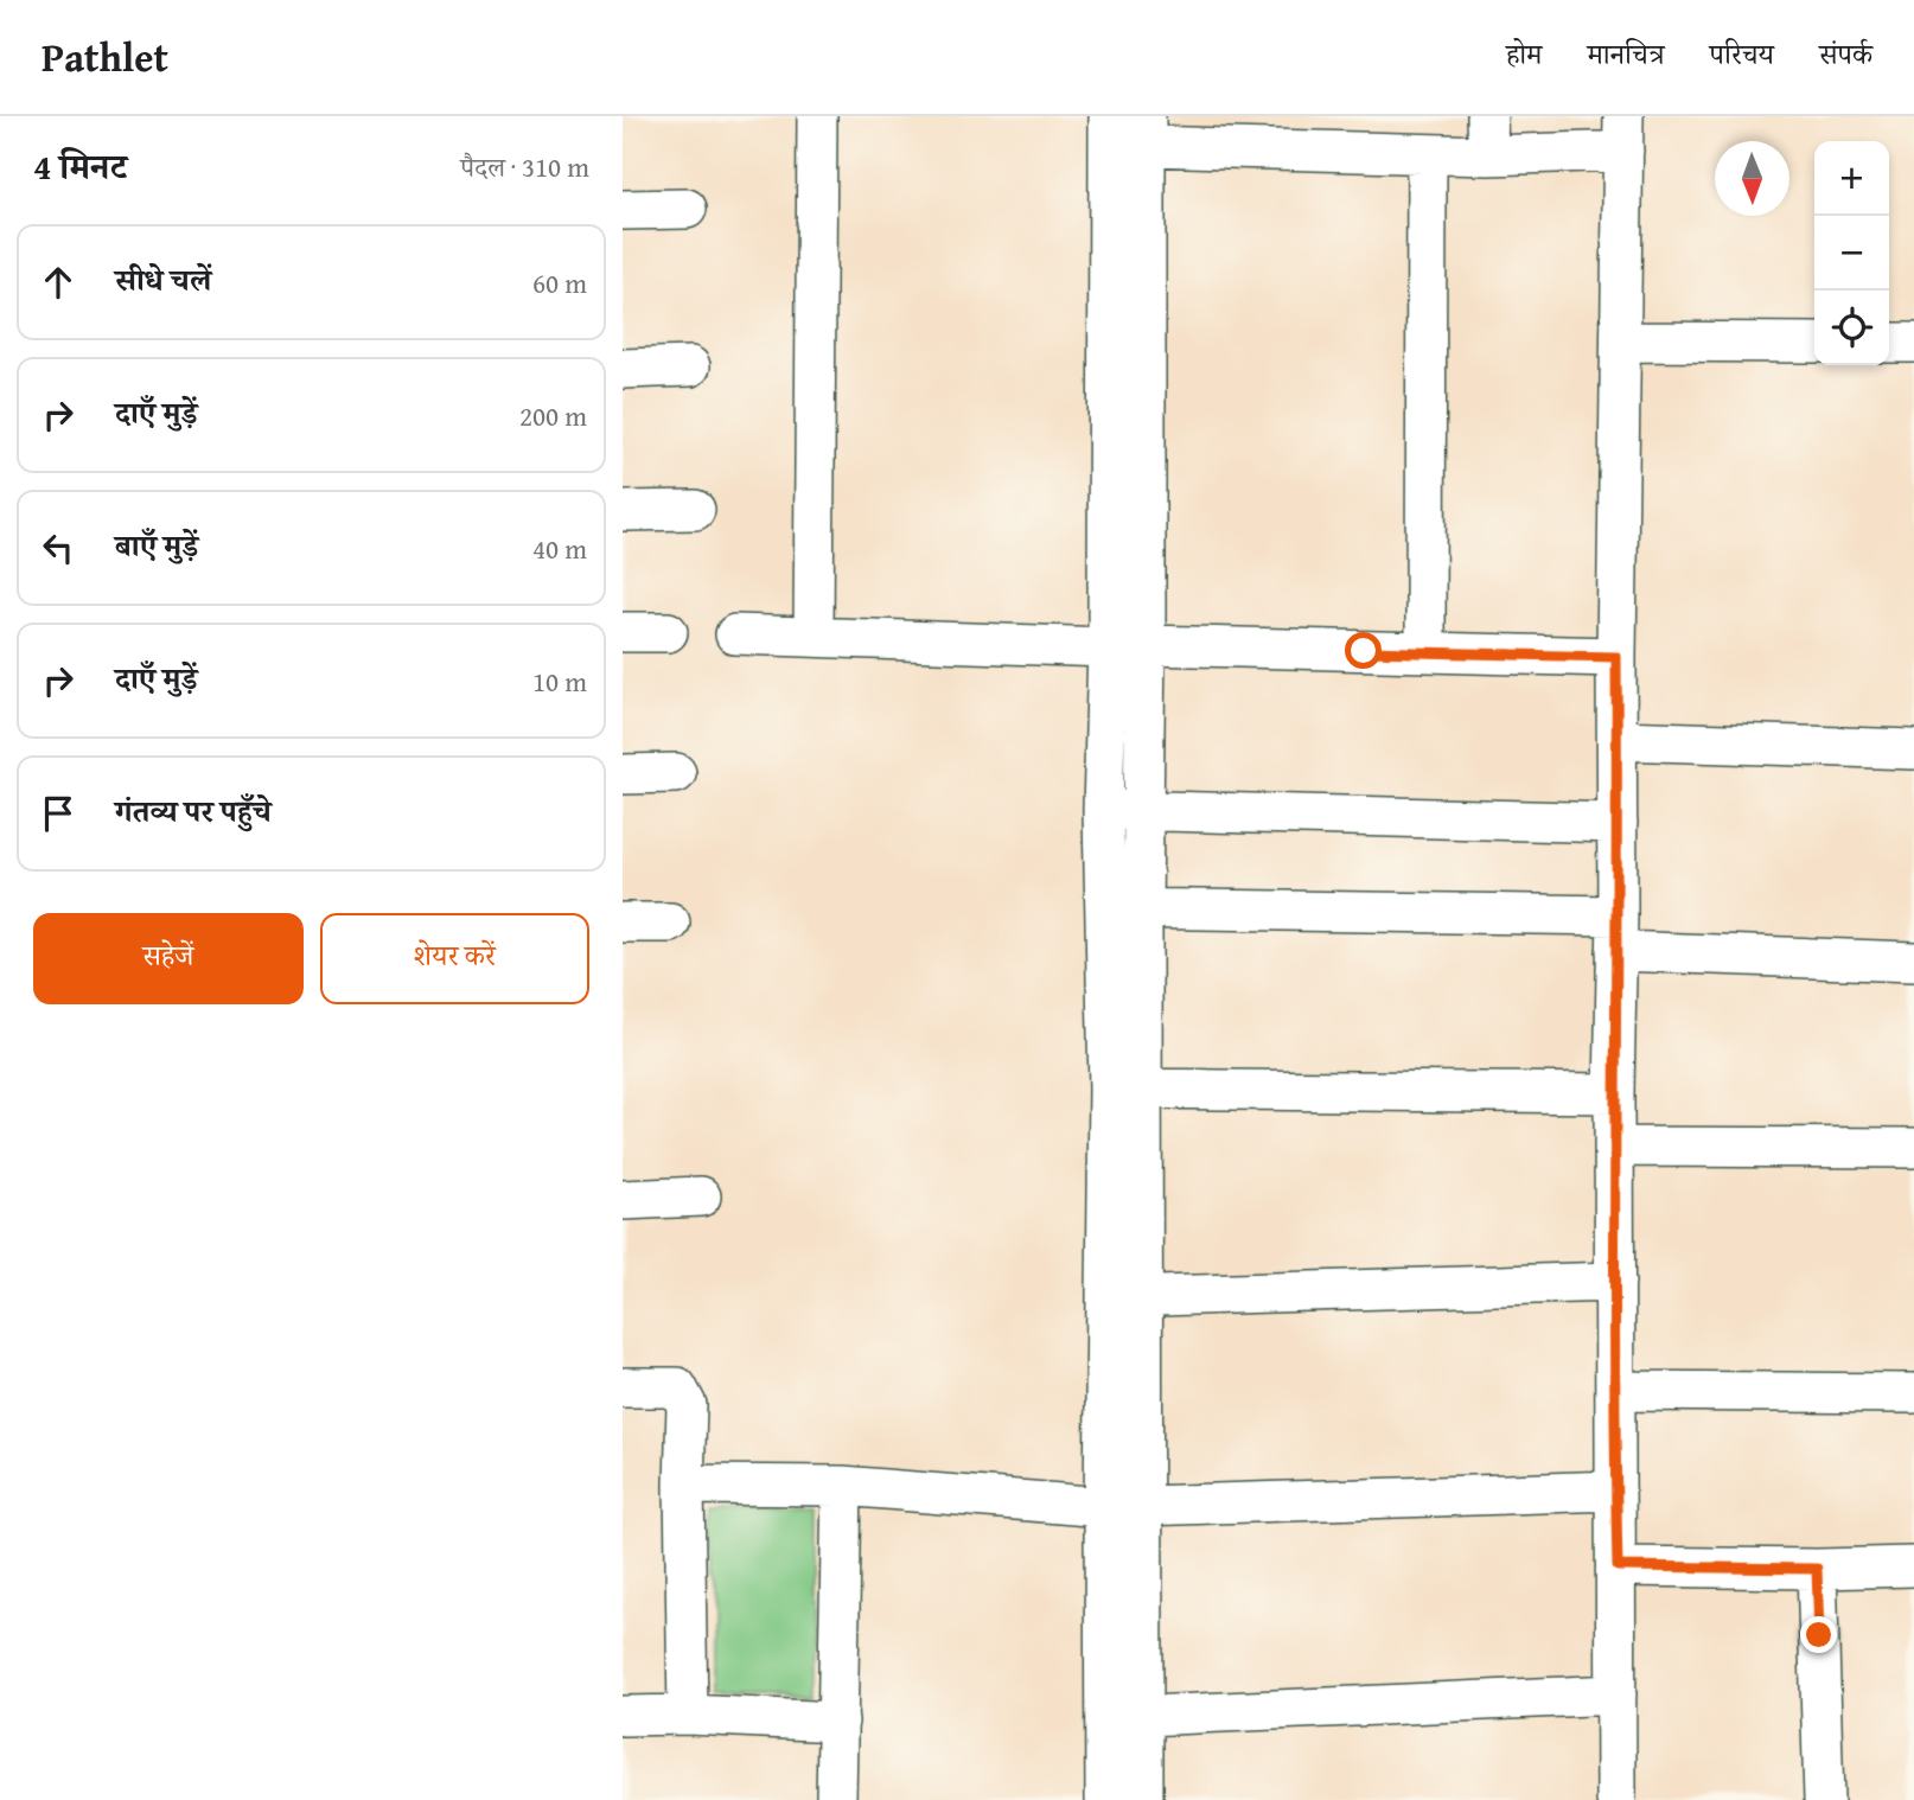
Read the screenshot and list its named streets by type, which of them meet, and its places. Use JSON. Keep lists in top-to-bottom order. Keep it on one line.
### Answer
{"north":"bottom","page":{"header":"Pathlet","nav":["होम","मानचित्र","परिचय","संपर्क"],"heading":["4 मिनट","पैदल · 310 m"],"map_buttons":["+","−"],"list":[["सीधे चलें","60 m"],["दाएँ मुड़ें","200 m"],["बाएँ मुड़ें","40 m"],["दाएँ मुड़ें","10 m"],"गंतव्य पर पहुँचे"],"buttons":["सहेजें","शेयर करें"]}}
